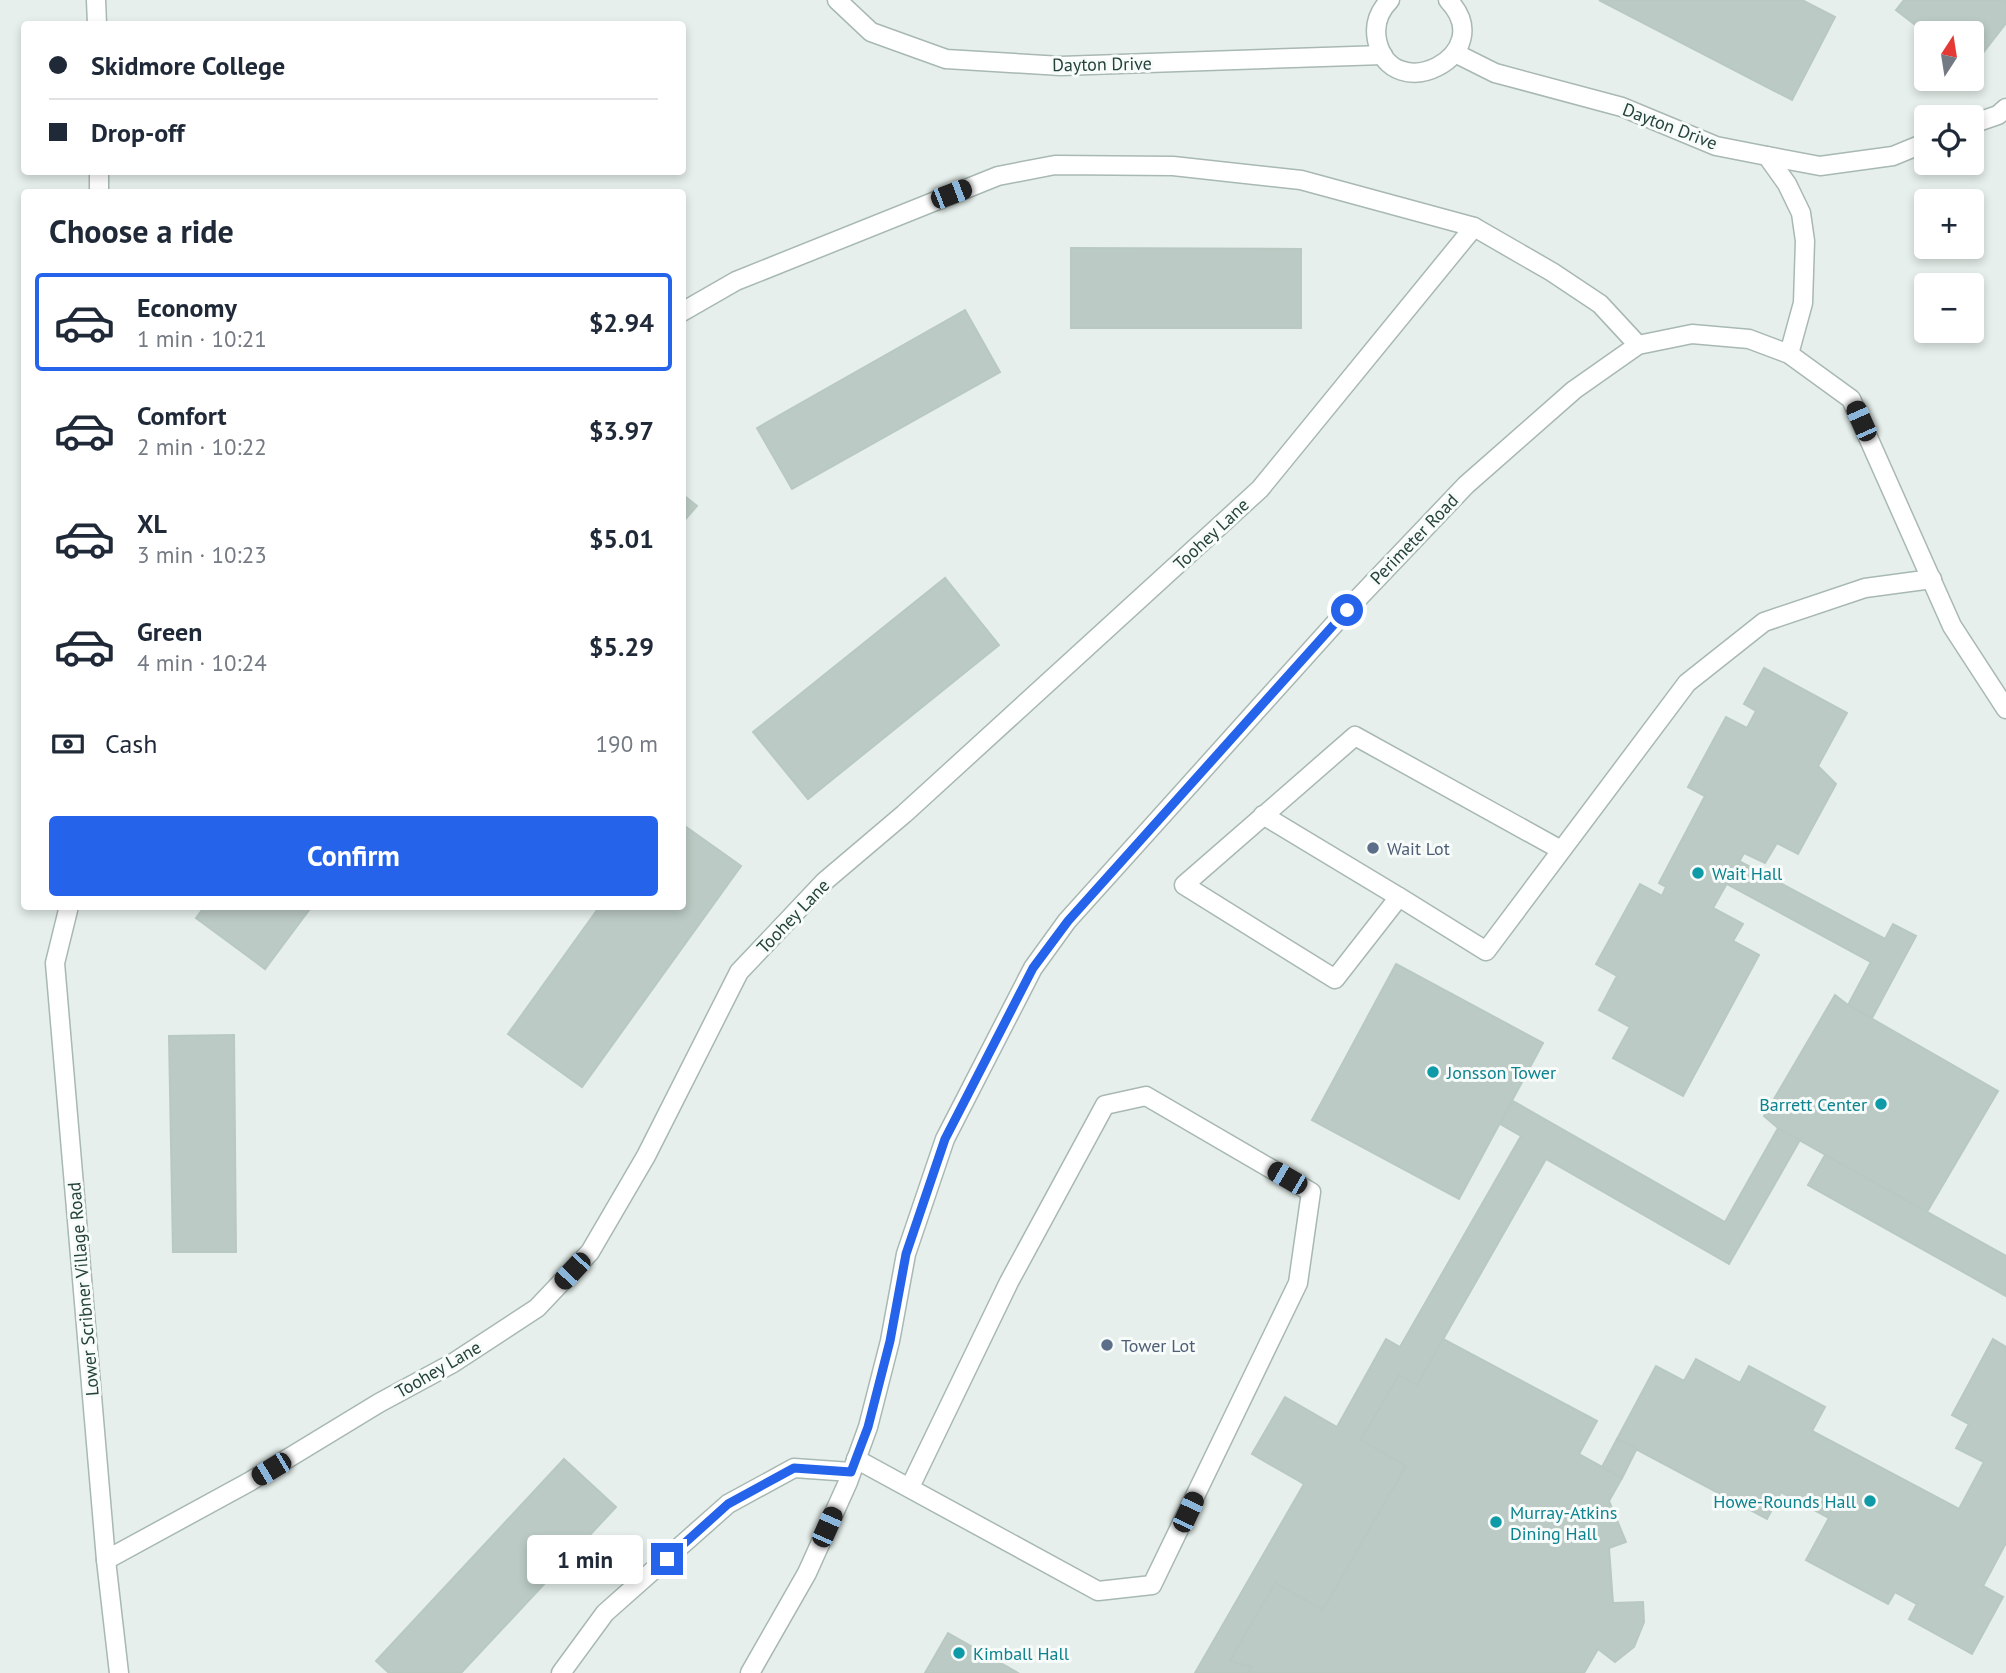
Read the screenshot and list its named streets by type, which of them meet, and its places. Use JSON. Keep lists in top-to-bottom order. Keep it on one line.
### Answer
{"streets":{"lane":["Dayton Drive","Toohey Lane","Perimeter Road","Lower Scribner Village Road"]},"crossings":[["Toohey Lane","Lower Scribner Village Road"]],"places":["Wait Lot","Wait Hall","Jonsson Tower","Barrett Center","Tower Lot","Howe-Rounds Hall","Murray-Atkins Dining Hall","Kimball Hall"],"north":"top","page":{"map_buttons":["+","−"],"banner":["Skidmore College","Drop-off"],"heading":"Choose a ride","list":[{"name":"Economy","note":"1 min · 10:21","value":"$2.94"},{"name":"Comfort","note":"2 min · 10:22","value":"$3.97"},{"name":"XL","note":"3 min · 10:23","value":"$5.01"},{"name":"Green","note":"4 min · 10:24","value":"$5.29"}],"pay":["Cash","190 m"],"buttons":"Confirm","bubble":"1 min"}}
